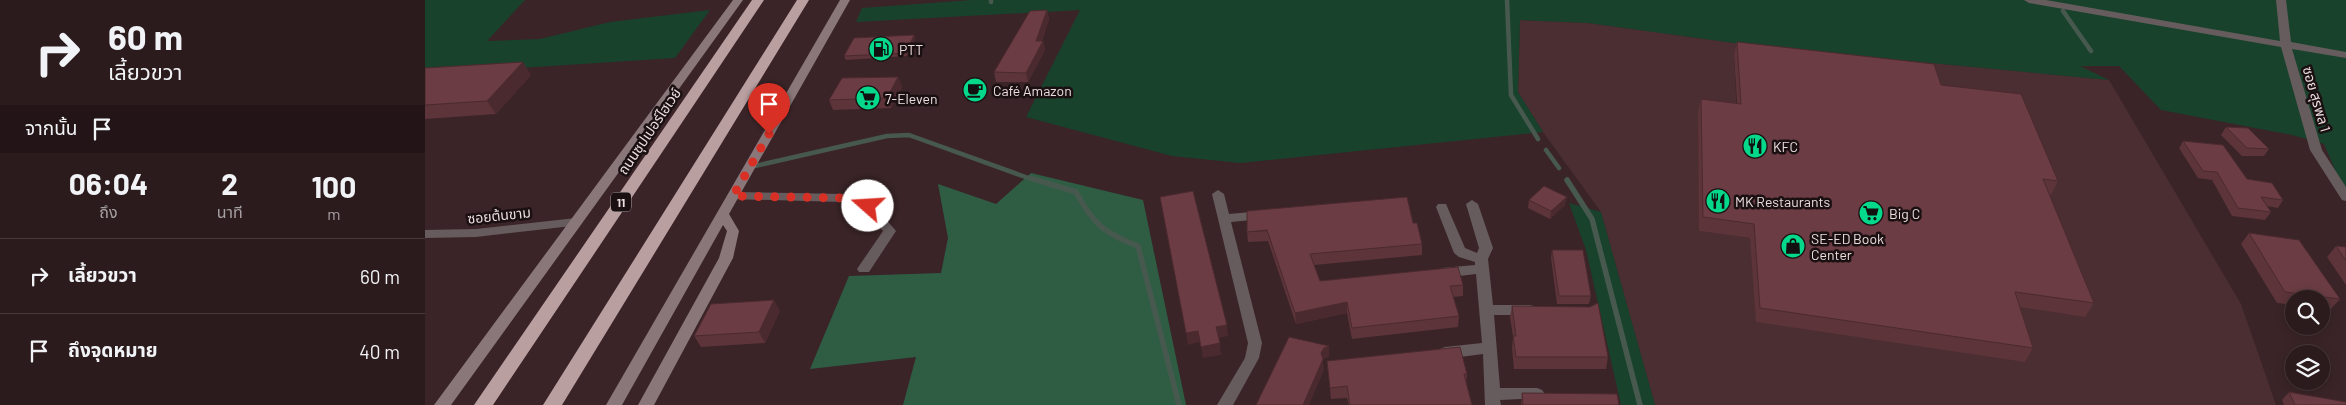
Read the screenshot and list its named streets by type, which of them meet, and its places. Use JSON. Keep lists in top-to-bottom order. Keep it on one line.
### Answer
{"streets":{"highway":["ถนนซุปเปอร์ไฮเวย์","11"],"street":["ซอย สุรพล 1","ซอยต้นขาม"]},"places":{"fuel station":["PTT"],"cafe":["Café Amazon"],"supermarket":["7-Eleven","Big C"],"restaurant":["KFC","MK Restaurants"],"shop":["SE-ED Book Center"]},"page":{"turn":["60 m","เลี้ยวขวา"],"then":"จากนั้น","eta":["06:04","ถึง","2","นาที","100","m"],"list":[{"name":"เลี้ยวขวา","value":"60 m"},{"name":"ถึงจุดหมาย","value":"40 m"}]}}
